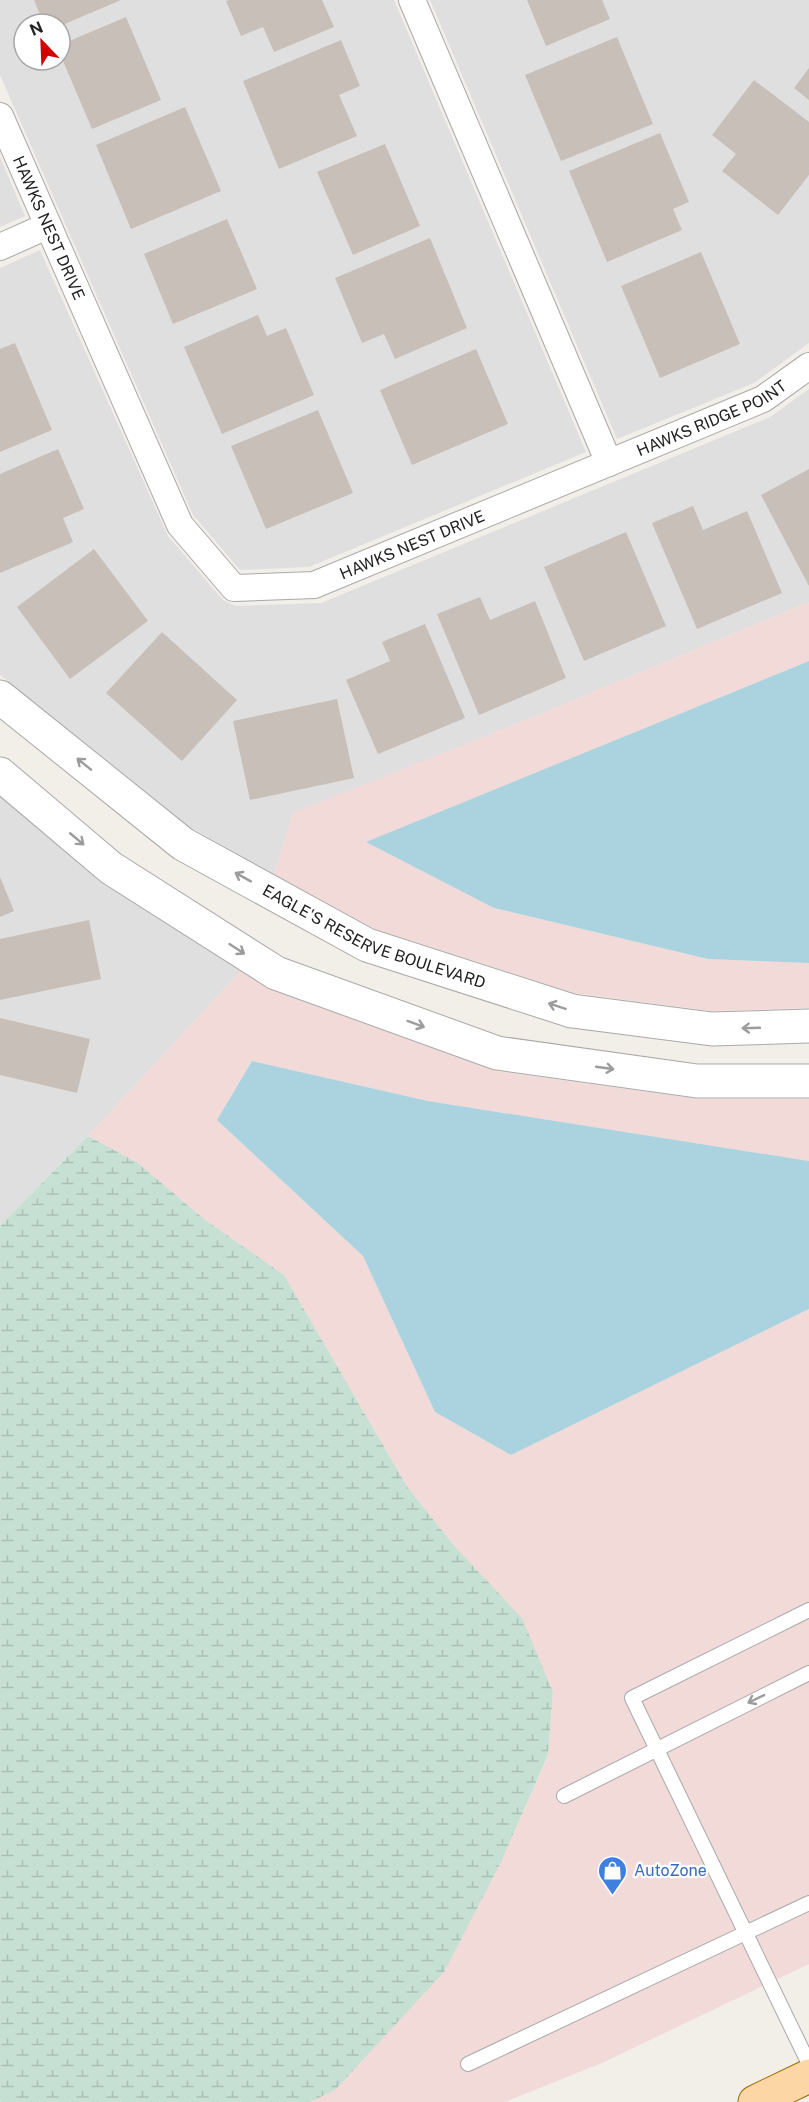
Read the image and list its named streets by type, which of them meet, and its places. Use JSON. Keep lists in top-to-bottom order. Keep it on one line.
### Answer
{"streets":{"street":["HAWKS NEST DRIVE","HAWKS RIDGE POINT","EAGLE'S RESERVE BOULEVARD"]},"crossings":[["HAWKS NEST DRIVE","HAWKS RIDGE POINT"]],"places":{"shop":["AutoZone"]},"north":"top left"}
